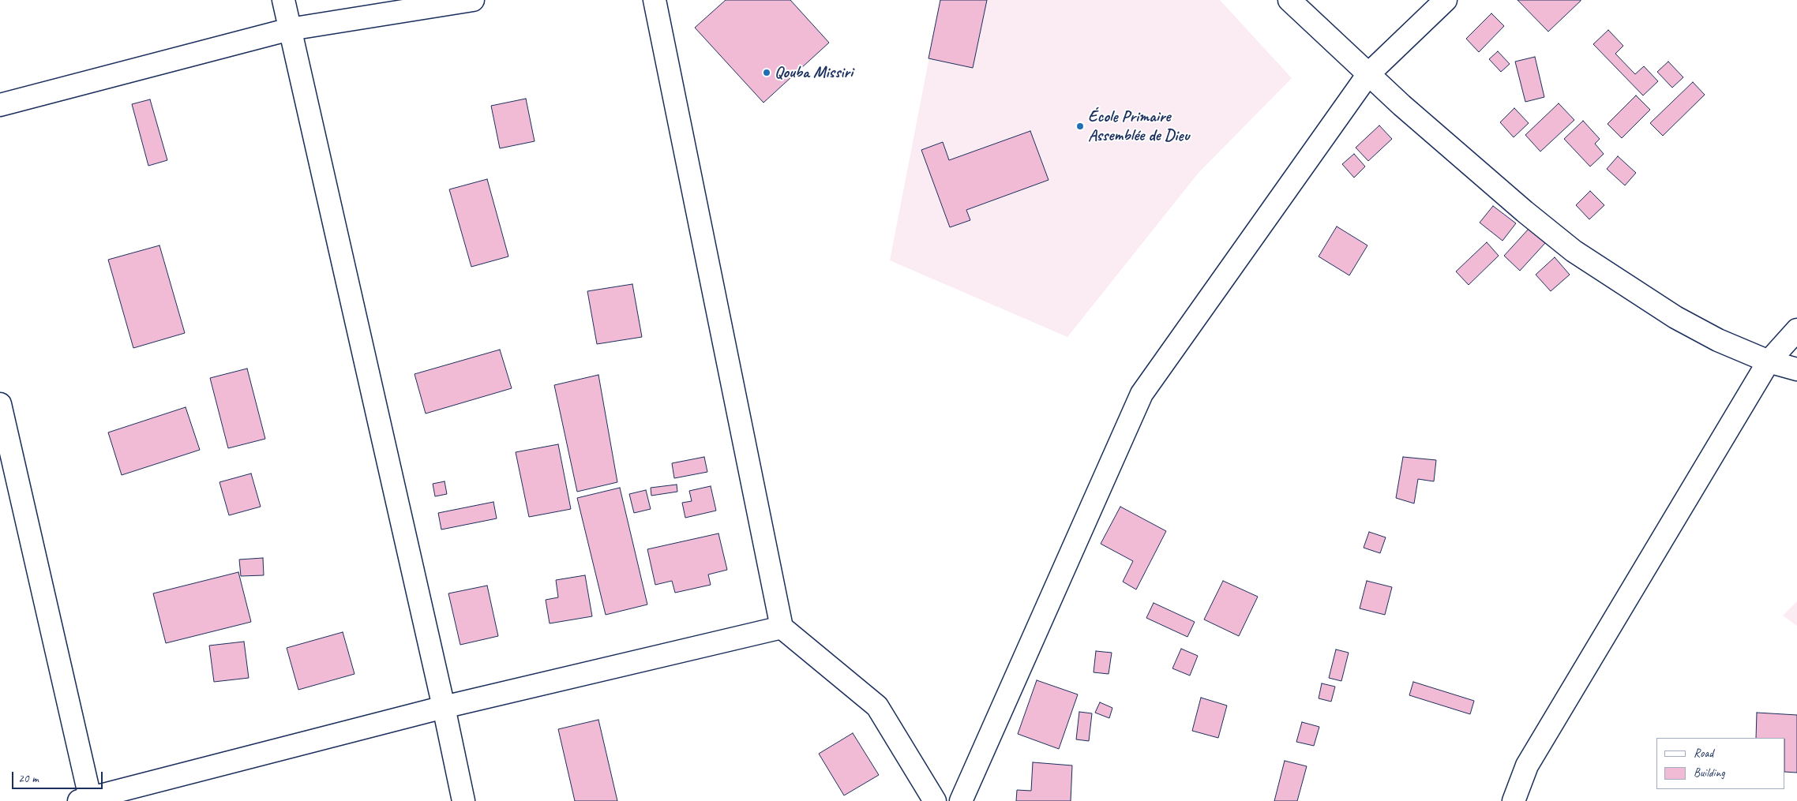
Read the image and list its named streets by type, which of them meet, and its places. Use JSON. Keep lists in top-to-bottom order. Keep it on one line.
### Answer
{"places":["Qouba Missiri","École Primaire Assemblée de Dieu"],"legend":["Road","Building"],"scale_bar":"20 m"}
